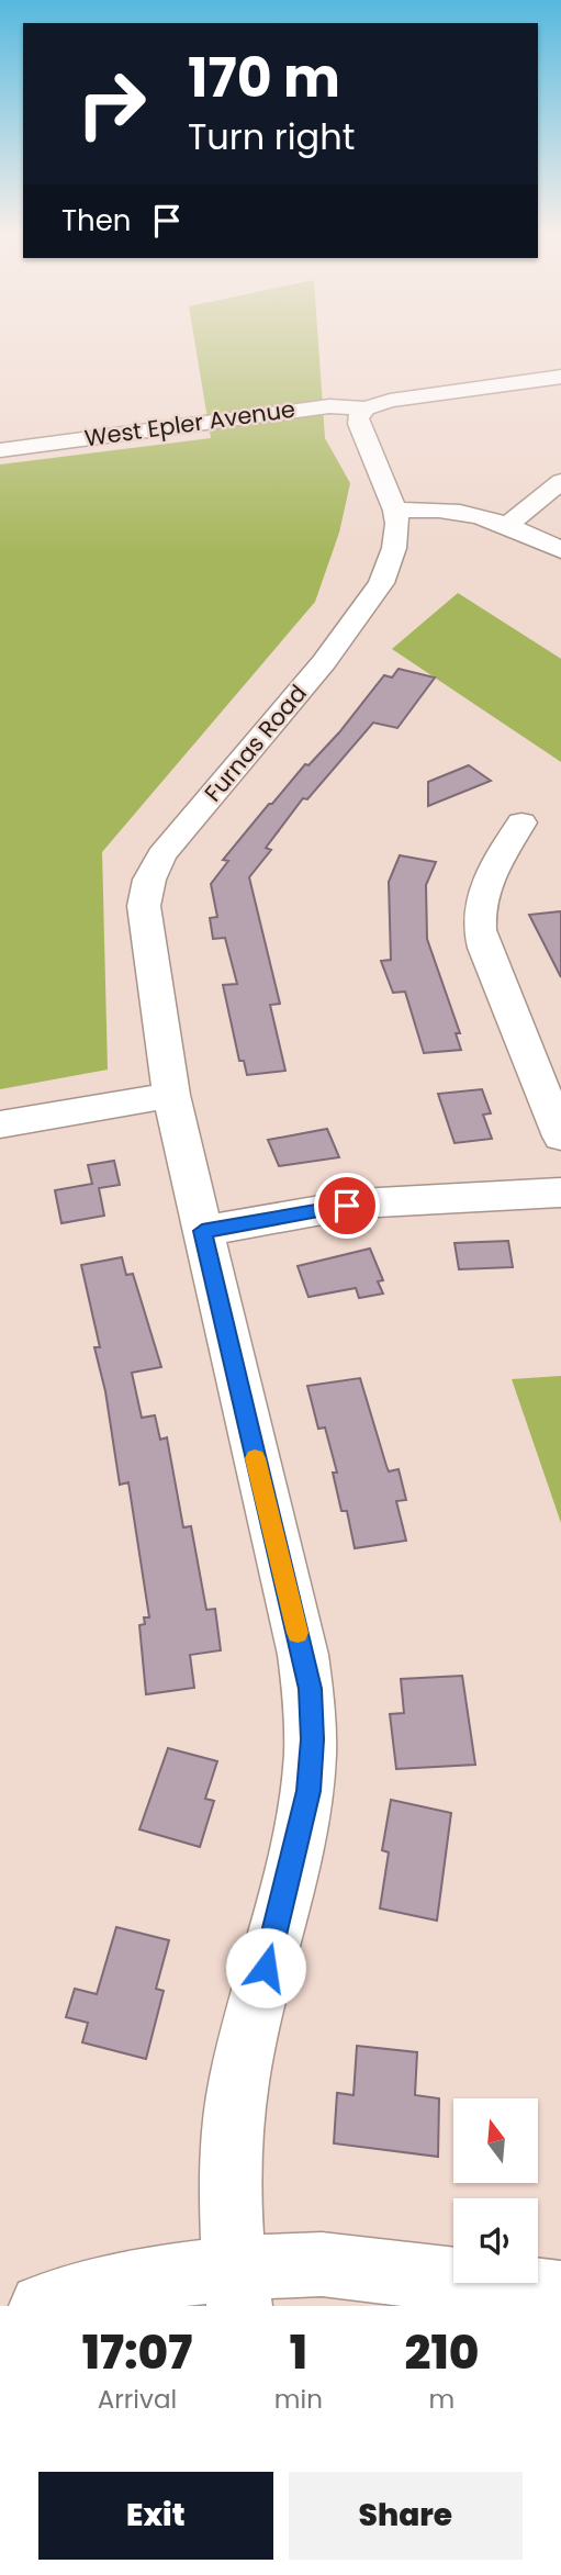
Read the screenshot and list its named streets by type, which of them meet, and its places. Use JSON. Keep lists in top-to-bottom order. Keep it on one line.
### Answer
{"streets":{"street":["West Epler Avenue","Furnas Road"]},"crossings":[["West Epler Avenue","Furnas Road"]],"north":"top","page":{"turn":["170 m","Turn right"],"then":"Then","eta":["17:07","Arrival","1","min","210","m"],"buttons":["Exit","Share"]}}
